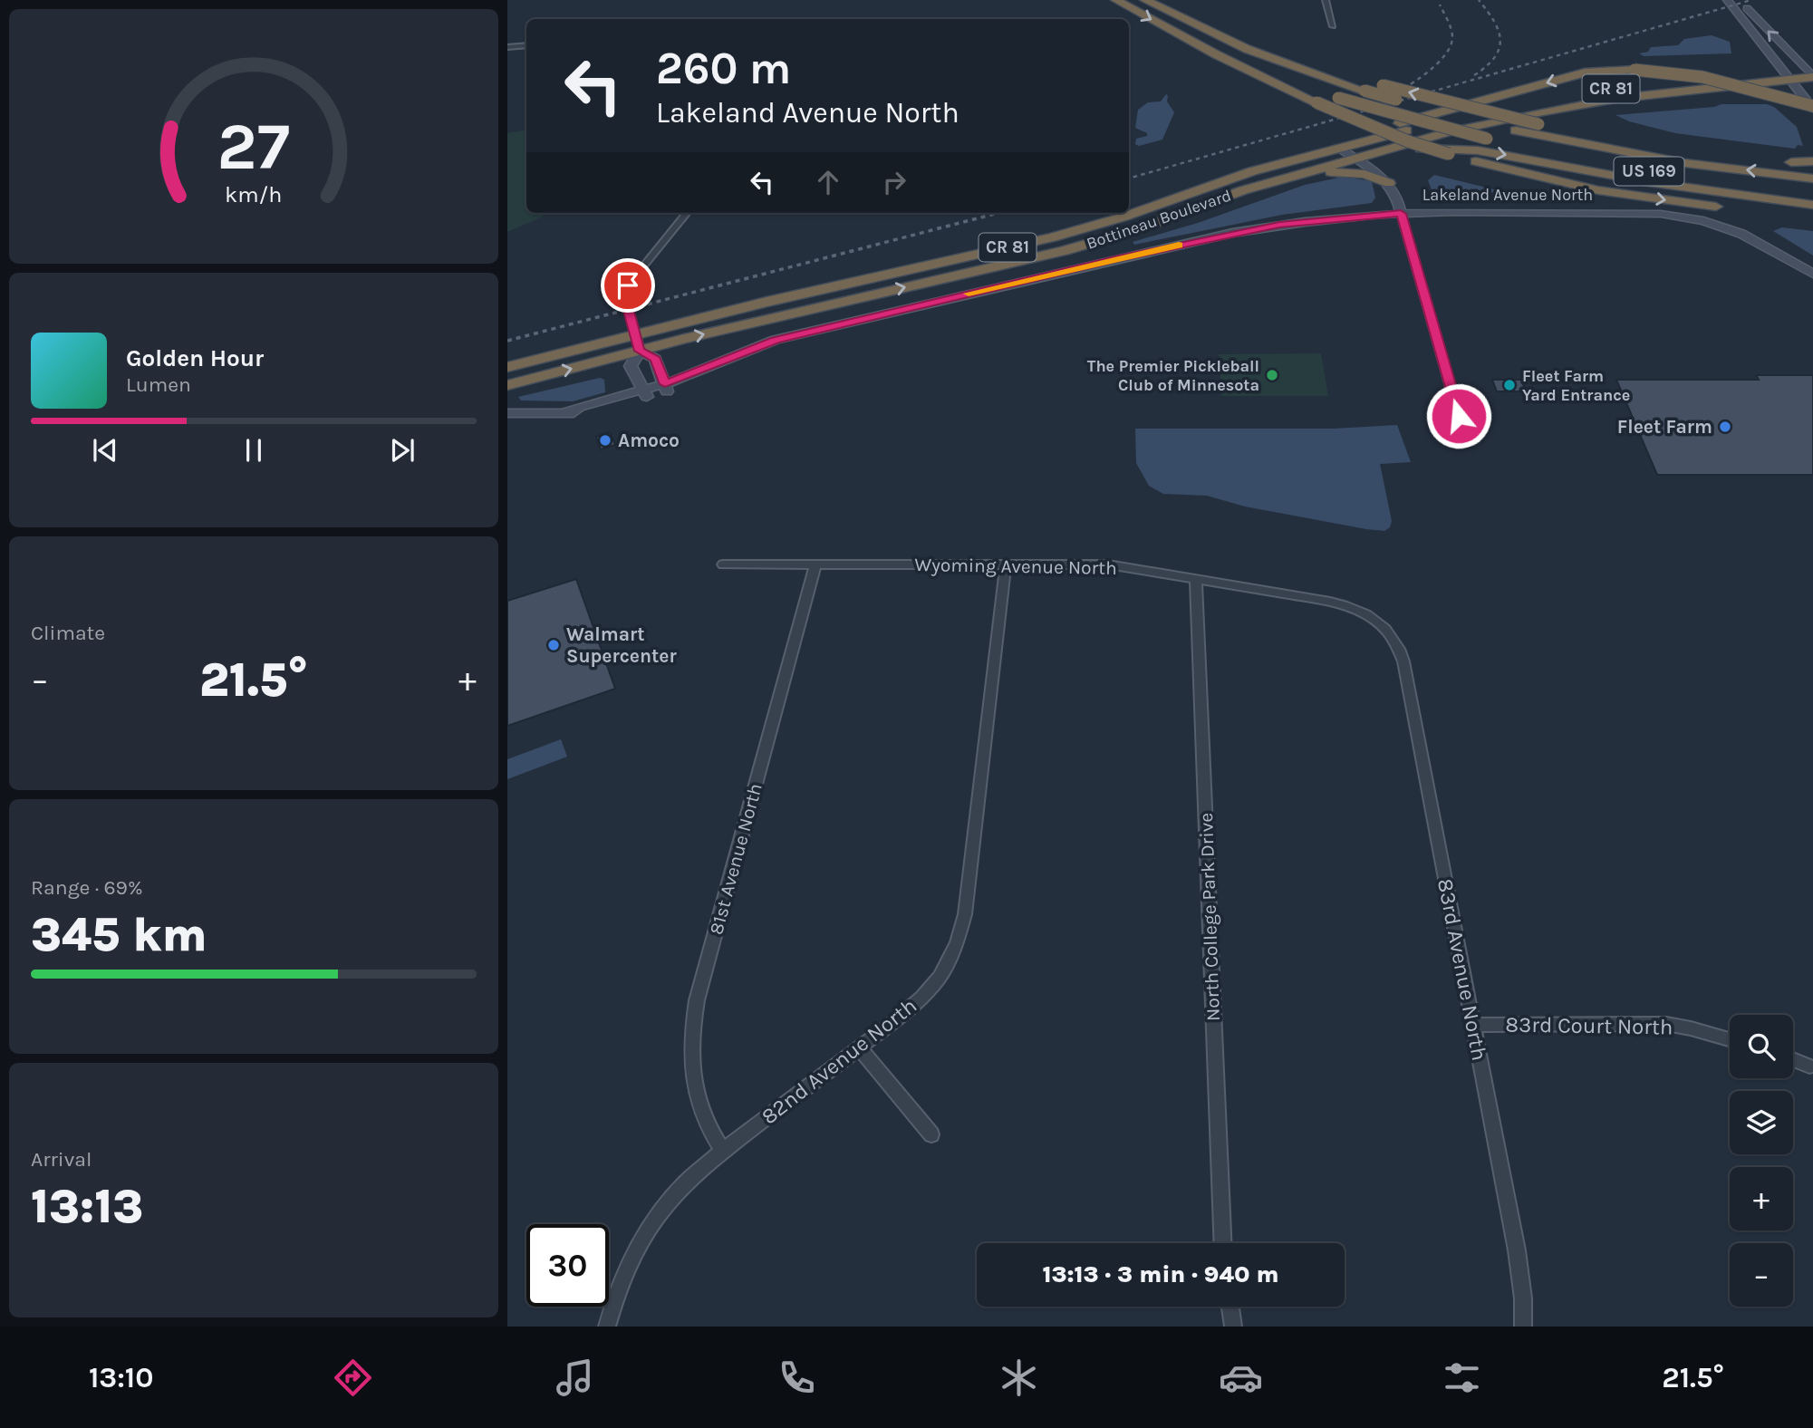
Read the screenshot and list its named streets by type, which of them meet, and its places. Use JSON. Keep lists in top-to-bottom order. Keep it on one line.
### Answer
{"streets":{"highway":["CR 81","US 169","Bottineau Boulevard"],"street":["Lakeland Avenue North","Wyoming Avenue North","81st Avenue North","North College Park Drive","83rd Avenue North","83rd Court North","82nd Avenue North"]},"crossings":[["Wyoming Avenue North","81st Avenue North"],["Wyoming Avenue North","North College Park Drive"],["Wyoming Avenue North","83rd Avenue North"],["Wyoming Avenue North","82nd Avenue North"],["81st Avenue North","82nd Avenue North"],["83rd Avenue North","83rd Court North"]],"places":["The Premier Pickleball Club of Minnesota","Fleet Farm Yard Entrance","Fleet Farm","Amoco","Walmart Supercenter"],"page":{"turn":["260 m","Lakeland Avenue North"],"song":["Golden Hour","Lumen"],"tile":["Climate",["Range · 69%","345 km"],["Arrival","13:13"]],"heat":["−","21.5°","+"],"map_buttons":["+","−"],"limit":"30","trip":"13:13 · 3 min · 940 m","tabs":["13:10","21.5°"],"gauge":["27","km/h"]}}
